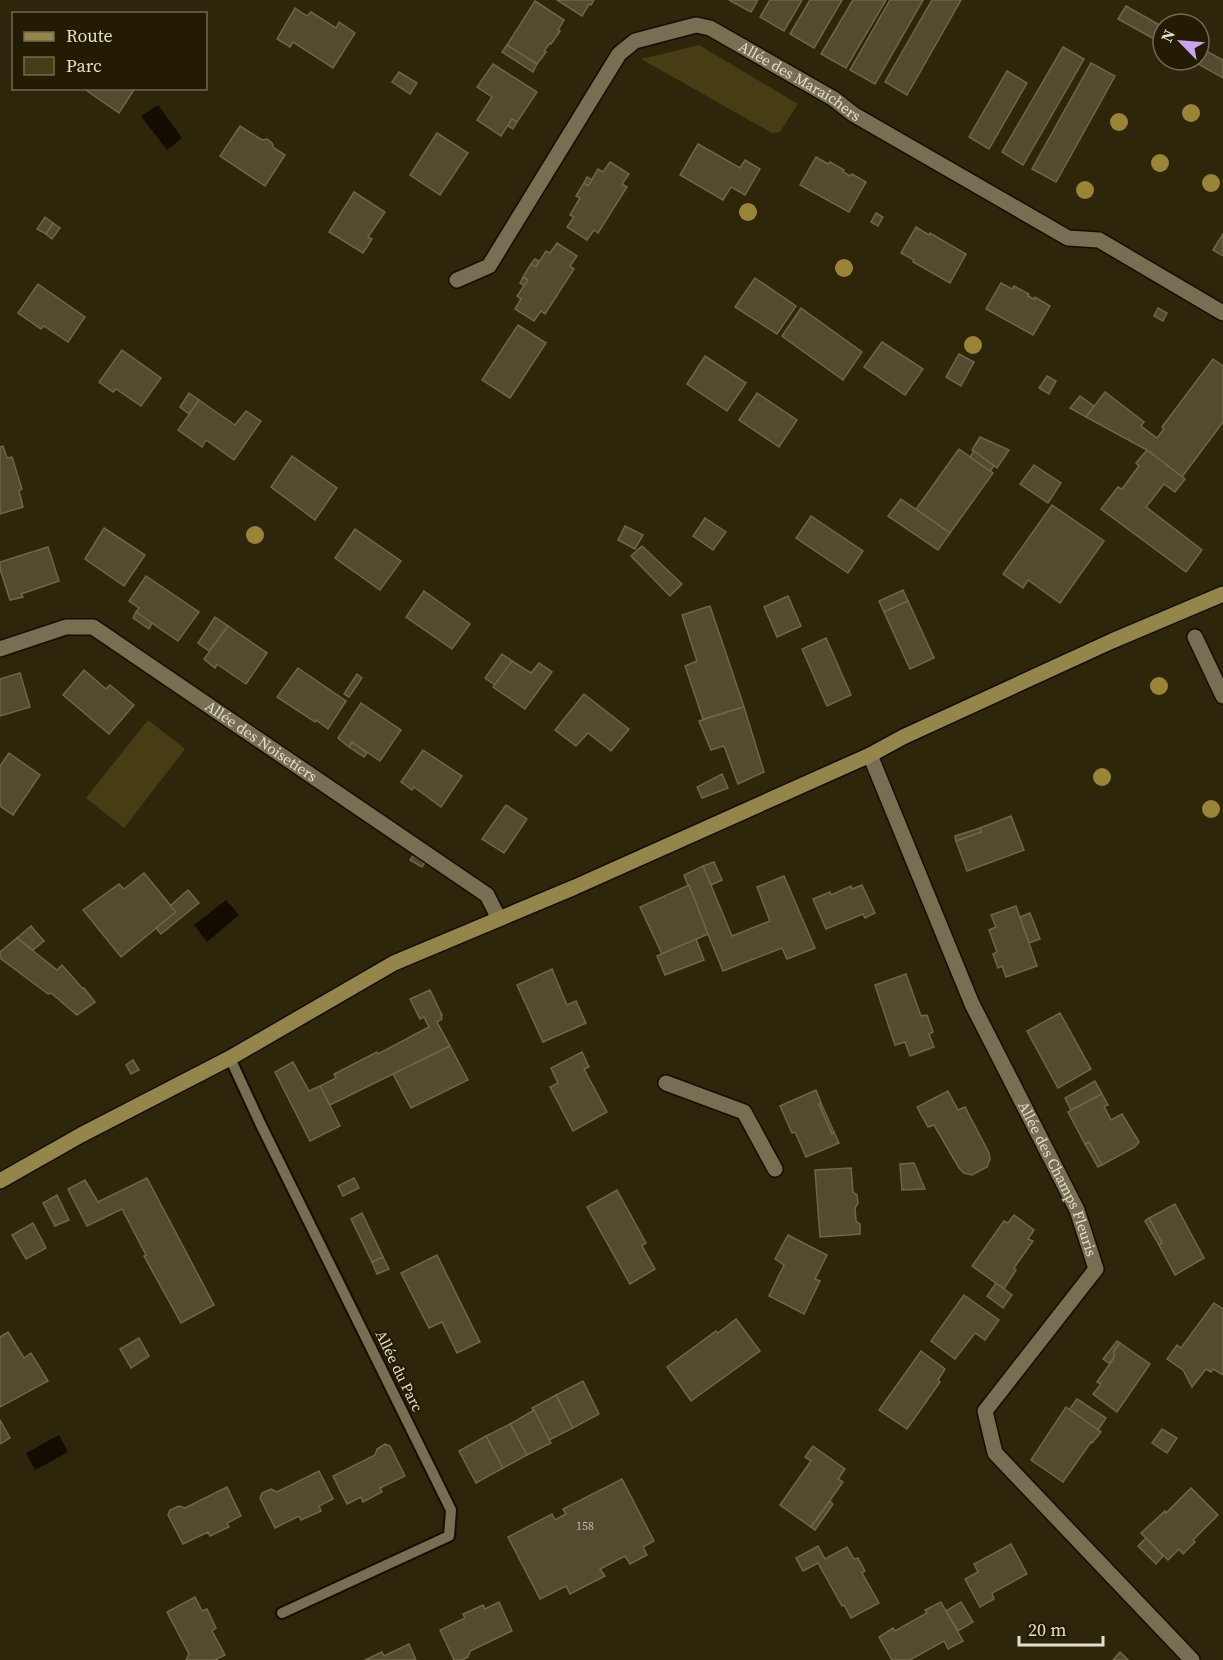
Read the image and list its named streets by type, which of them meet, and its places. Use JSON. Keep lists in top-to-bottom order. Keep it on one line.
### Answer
{"streets":{"street":["Allée des Maraichers","Allée des Noisetiers","Allée des Champs Fleuris"],"lane":["Allée du Parc"]},"house_numbers":["158"],"legend":["Route","Parc"],"scale_bar":"20 m","north":"top left"}
